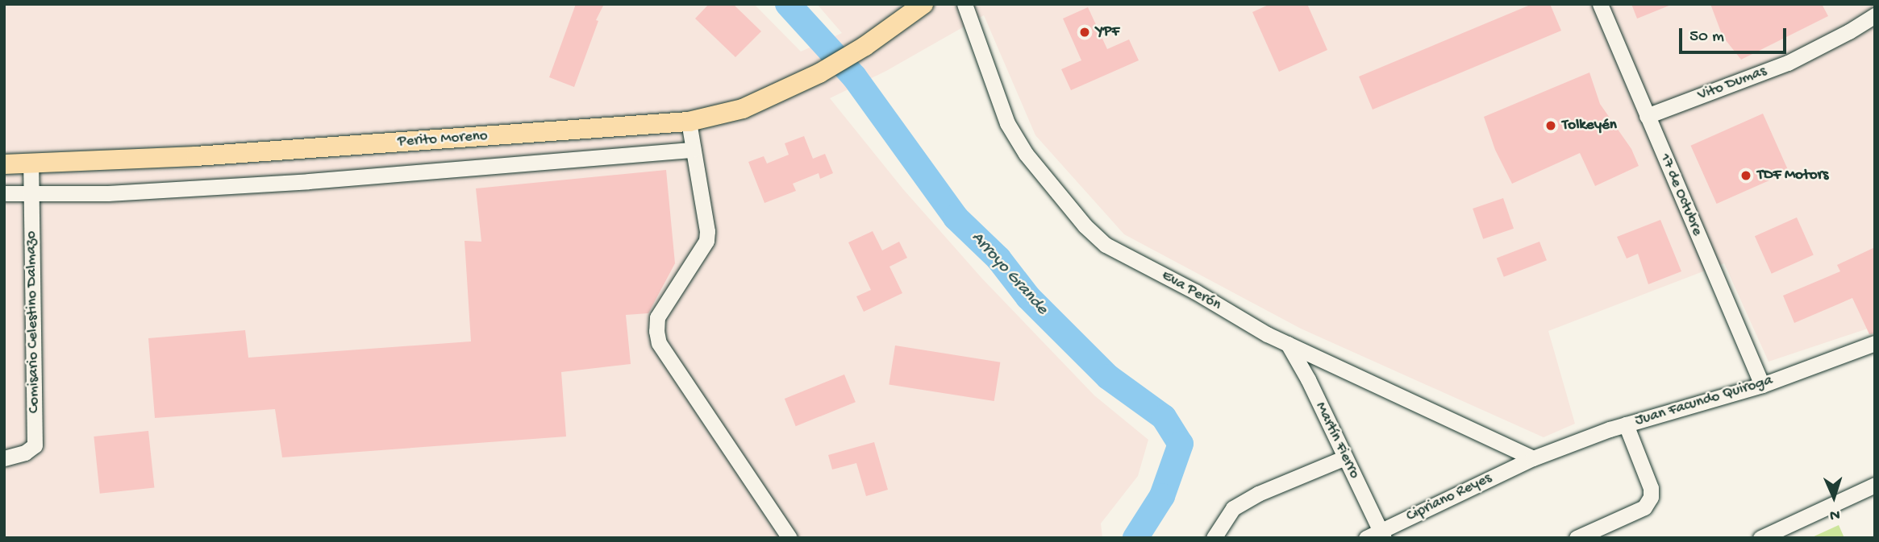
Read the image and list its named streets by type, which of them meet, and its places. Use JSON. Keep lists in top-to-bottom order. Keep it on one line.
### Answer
{"streets":{"main road":["Perito Moreno"],"street":["Vito Dumas","17 de Octubre","Eva Perón","Comisario Celestino Dalmazo","Juan Facundo Quiroga","Martín Fierro","Cipriano Reyes"]},"crossings":[["Vito Dumas","17 de Octubre"],["Perito Moreno","Comisario Celestino Dalmazo"],["17 de Octubre","Juan Facundo Quiroga"],["Eva Perón","Juan Facundo Quiroga"],["Eva Perón","Martín Fierro"],["Eva Perón","Cipriano Reyes"],["Juan Facundo Quiroga","Cipriano Reyes"],["Martín Fierro","Cipriano Reyes"]],"water":["Arroyo Grande"],"places":["YPF","Tolkeyén","TDF Motors"],"scale_bar":"50 m","north":"bottom"}
